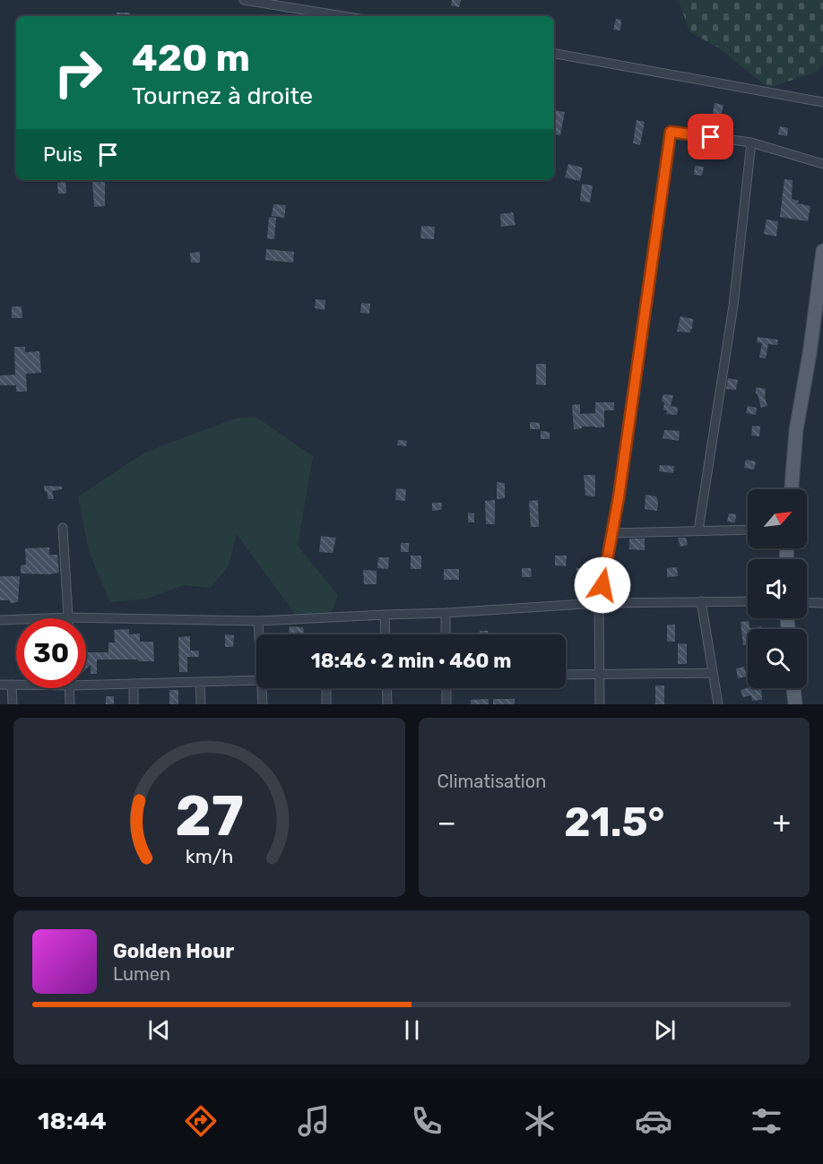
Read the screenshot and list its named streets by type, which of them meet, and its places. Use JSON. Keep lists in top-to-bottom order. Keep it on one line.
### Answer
{"north":"top right","page":{"turn":["420 m","Tournez à droite"],"then":"Puis","limit":"30","trip":"18:46 · 2 min · 460 m","tile":"Climatisation","heat":["−","21.5°","+"],"song":["Golden Hour","Lumen"],"tabs":"18:44","gauge":["27","km/h"]}}
